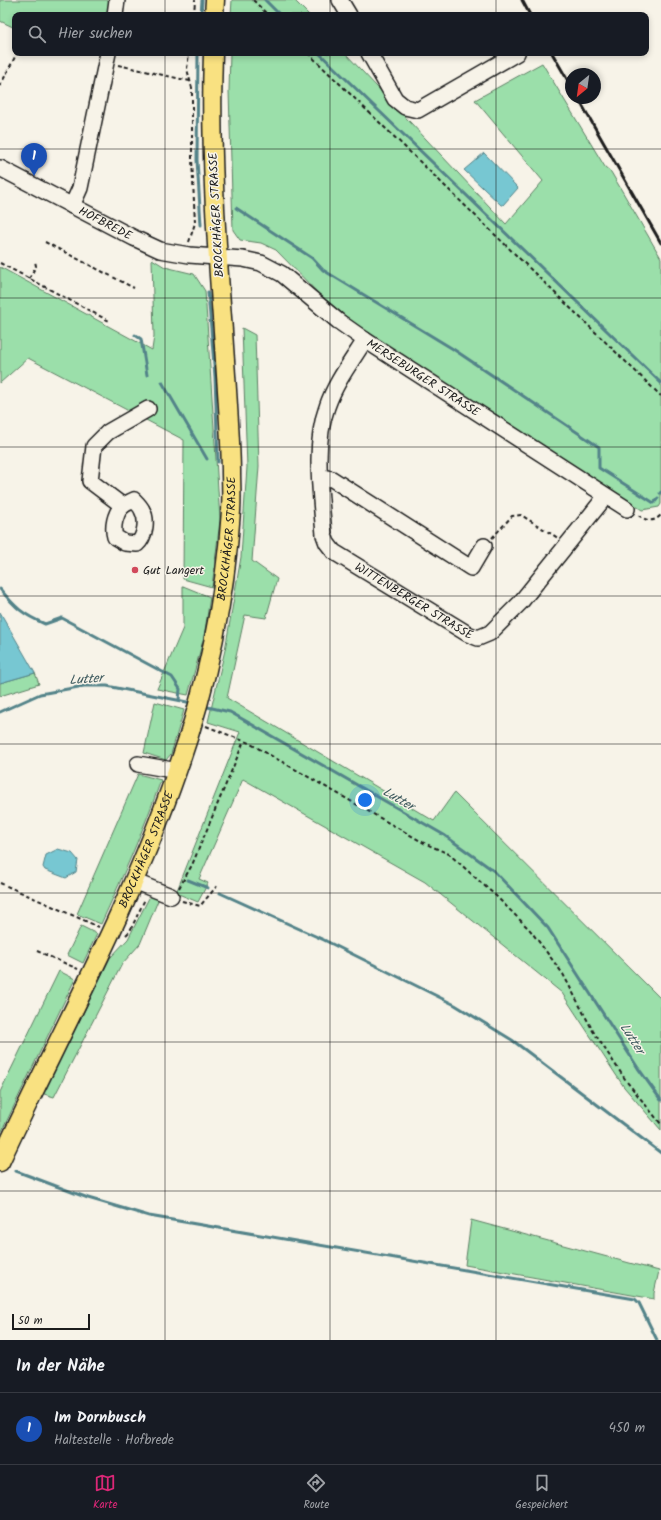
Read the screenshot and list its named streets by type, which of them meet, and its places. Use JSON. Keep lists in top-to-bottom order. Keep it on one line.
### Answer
{"streets":{"main road":["BROCKHÄGER STRASSE"],"street":["HOFBREDE","MERSEBURGER STRASSE","WITTENBERGER STRASSE"]},"crossings":[["BROCKHÄGER STRASSE","HOFBREDE"],["BROCKHÄGER STRASSE","MERSEBURGER STRASSE"],["HOFBREDE","MERSEBURGER STRASSE"],["MERSEBURGER STRASSE","WITTENBERGER STRASSE"]],"water":["Lutter"],"places":["Gut Langert"],"scale_bar":"50 m","north":"bottom left","page":{"search":"Hier suchen","pins":"1","scale":"50 m","heading":"In der Nähe","list":[{"mark":"1","name":"Im Dornbusch","note":"Haltestelle · Hofbrede","value":"450 m"}],"nav":["Karte","Route","Gespeichert"]}}
